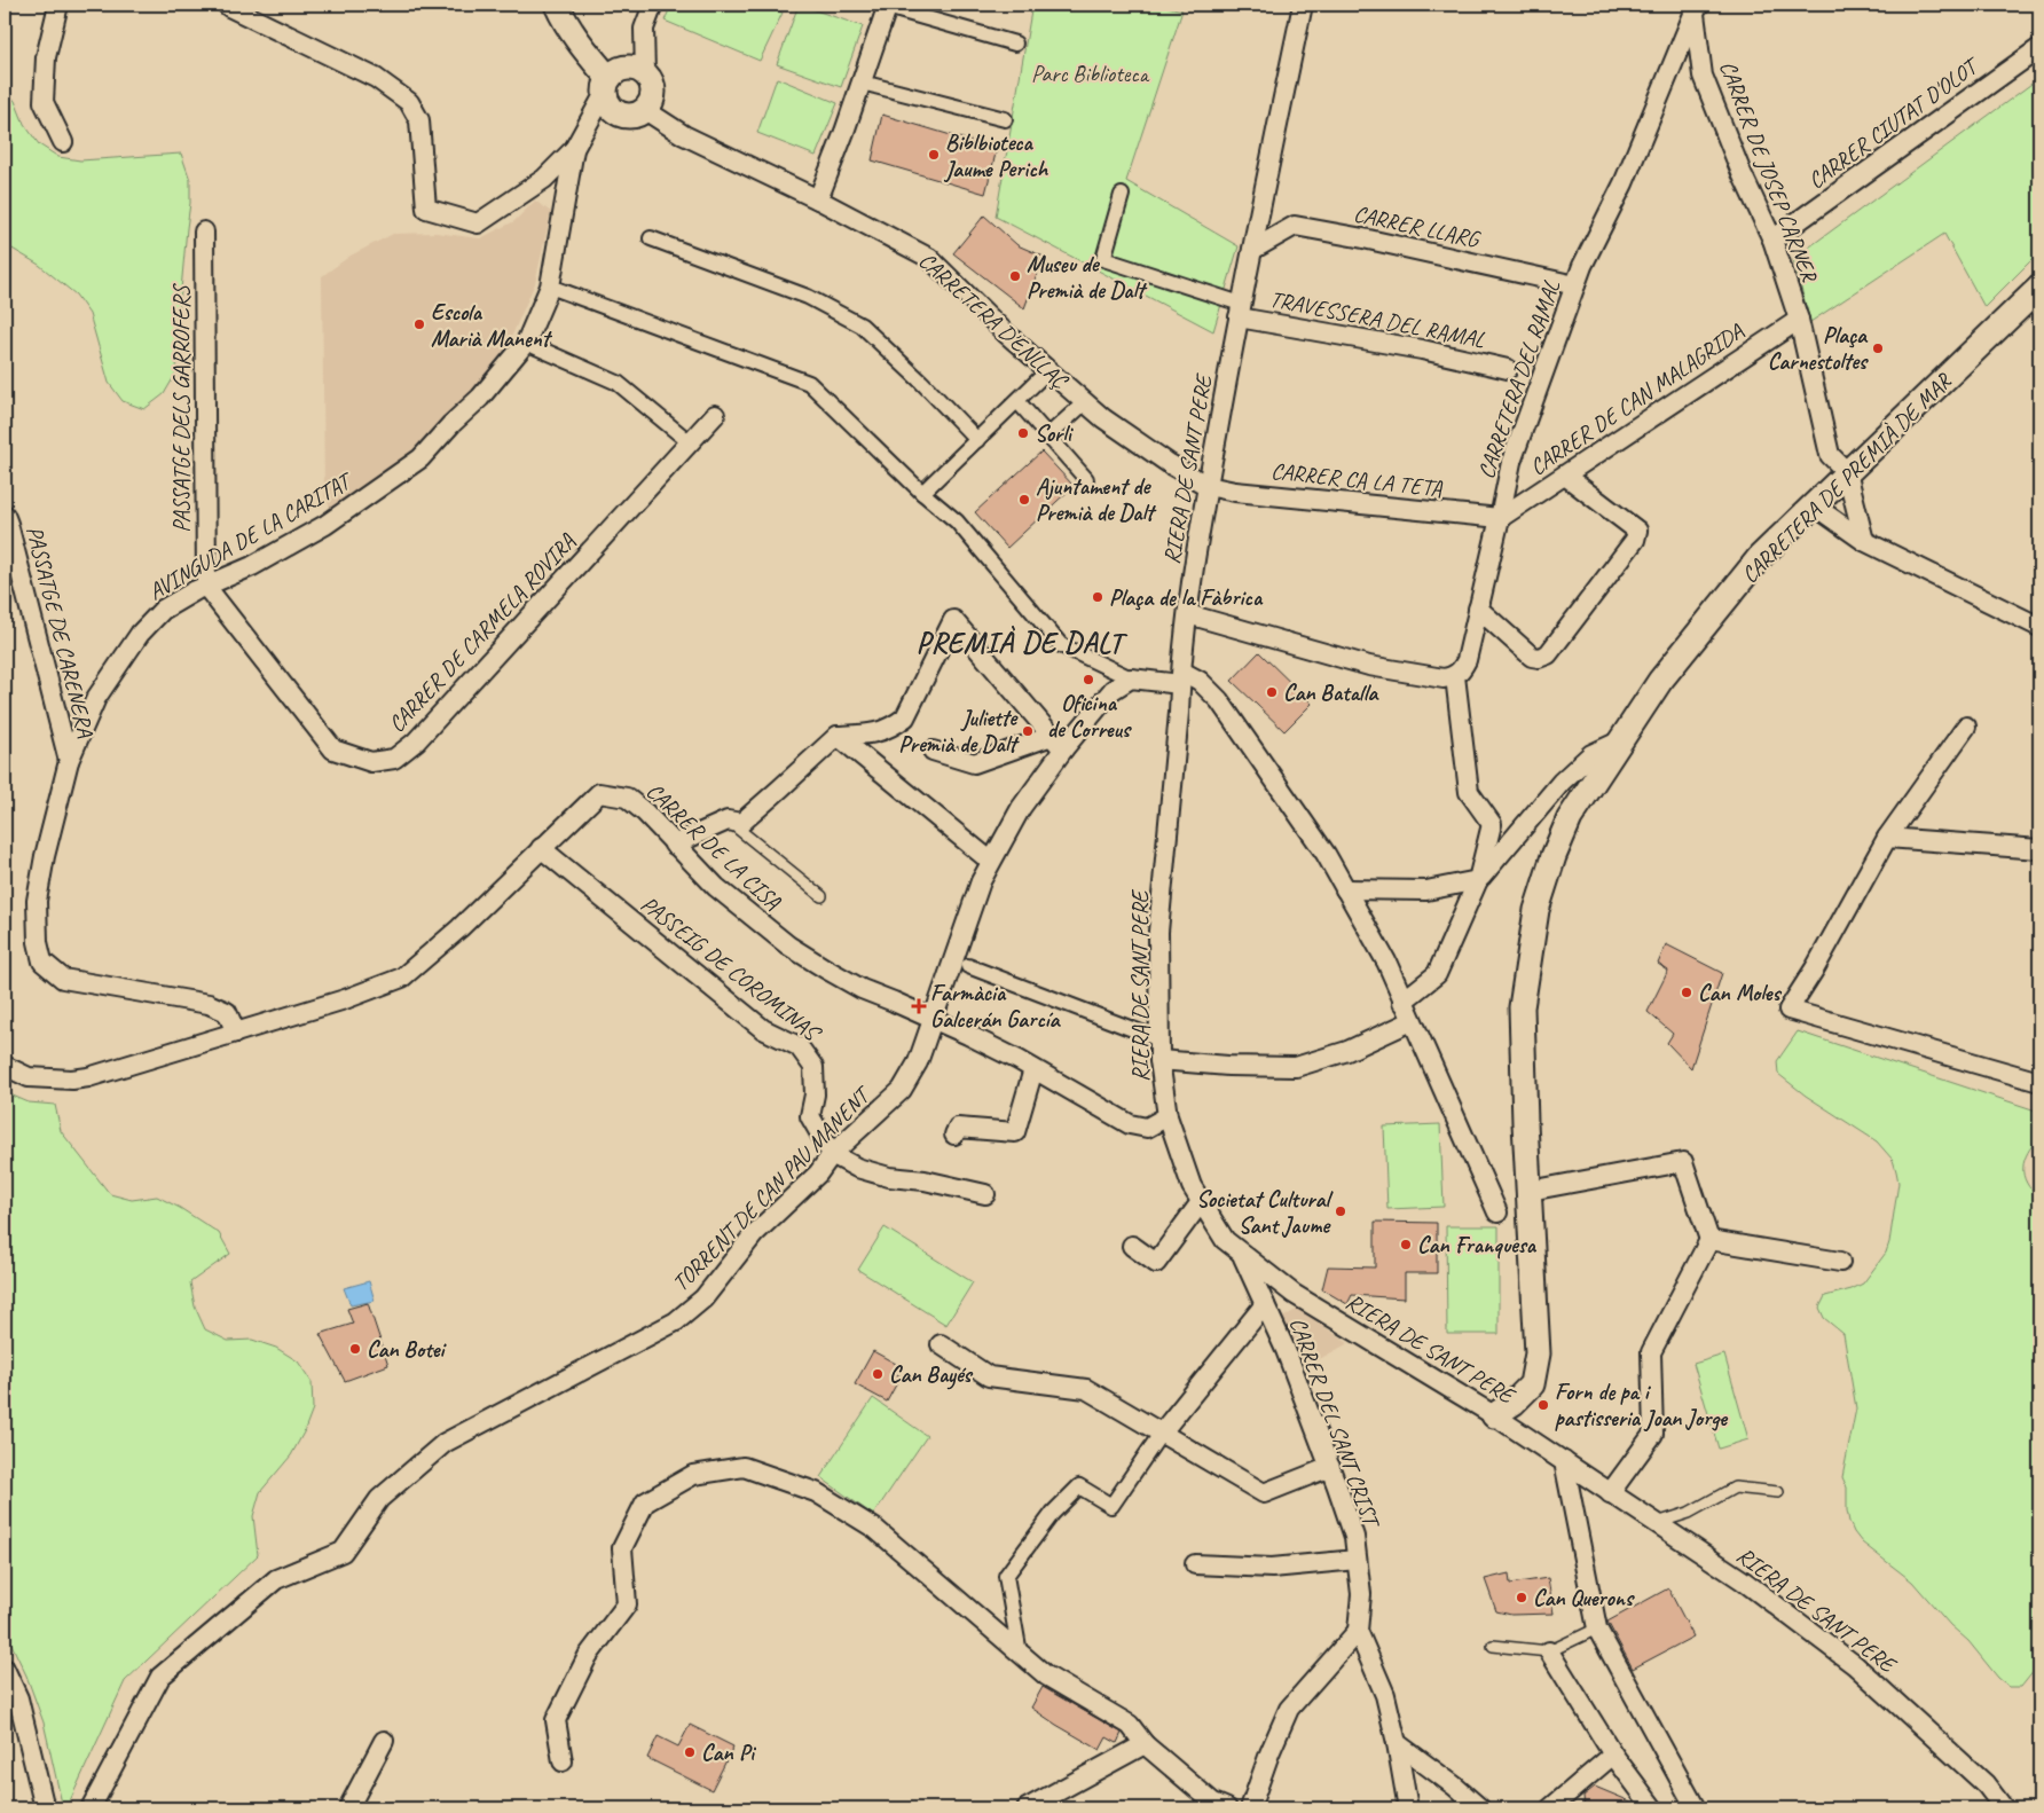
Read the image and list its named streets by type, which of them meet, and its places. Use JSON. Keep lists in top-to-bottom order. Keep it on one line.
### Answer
{"streets":{"street":["CARRER CIUTAT D'OLOT","CARRER DE JOSEP CARNER","CARRER LLARG","TRAVESSERA DEL RAMAL","CARRETERA D'ENLLAÇ","CARRETERA DEL RAMAL","CARRER DE CAN MALAGRIDA","PASSATGE DELS GARROFERS","RIERA DE SANT PERE","CARRETERA DE PREMIÀ DE MAR","CARRER CA LA TETA","AVINGUDA DE LA CARITAT","PASSATGE DE CARENERA","CARRER DE CARMELA ROVIRA","CARRER DE LA CISA","PASSEIG DE COROMINAS","TORRENT DE CAN PAU MANENT","CARRER DEL SANT CRIST"]},"crossings":[["CARRER CIUTAT D'OLOT","CARRER DE JOSEP CARNER"],["CARRER DE JOSEP CARNER","CARRETERA DEL RAMAL"],["CARRER DE JOSEP CARNER","CARRER DE CAN MALAGRIDA"],["CARRER DE JOSEP CARNER","CARRETERA DE PREMIÀ DE MAR"],["CARRER LLARG","CARRETERA DEL RAMAL"],["CARRER LLARG","RIERA DE SANT PERE"],["TRAVESSERA DEL RAMAL","RIERA DE SANT PERE"],["CARRETERA D'ENLLAÇ","RIERA DE SANT PERE"],["CARRETERA D'ENLLAÇ","CARRER CA LA TETA"],["CARRETERA D'ENLLAÇ","AVINGUDA DE LA CARITAT"],["CARRETERA DEL RAMAL","CARRER DE CAN MALAGRIDA"],["CARRETERA DEL RAMAL","CARRER CA LA TETA"],["CARRER DE CAN MALAGRIDA","CARRER CA LA TETA"],["PASSATGE DELS GARROFERS","AVINGUDA DE LA CARITAT"],["PASSATGE DELS GARROFERS","CARRER DE CARMELA ROVIRA"],["RIERA DE SANT PERE","CARRETERA DE PREMIÀ DE MAR"],["RIERA DE SANT PERE","CARRER CA LA TETA"],["RIERA DE SANT PERE","CARRER DE LA CISA"],["RIERA DE SANT PERE","CARRER DEL SANT CRIST"],["AVINGUDA DE LA CARITAT","PASSATGE DE CARENERA"],["AVINGUDA DE LA CARITAT","CARRER DE CARMELA ROVIRA"],["AVINGUDA DE LA CARITAT","CARRER DE LA CISA"],["CARRER DE LA CISA","PASSEIG DE COROMINAS"],["CARRER DE LA CISA","TORRENT DE CAN PAU MANENT"],["PASSEIG DE COROMINAS","TORRENT DE CAN PAU MANENT"]],"districts":["PREMIÀ DE DALT"],"parks":["Parc Biblioteca"],"places":{"other":["Biblbioteca Jaume Perich","Museu de Premià de Dalt","Escola Marià Manent","Plaça Carnestoltes","Sorli","Ajuntament de Premià de Dalt","Plaça de la Fàbrica","Oficina de Correus","Can Batalla","Juliette Premià de Dalt","Can Moles","Societat Cultural Sant Jaume","Can Franquesa","Can Botei","Can Bayés","Forn de pa i pastisseria Joan Jorge","Can Querons","Can Pi"],"health":["Farmàcia Galcerán García"]}}
